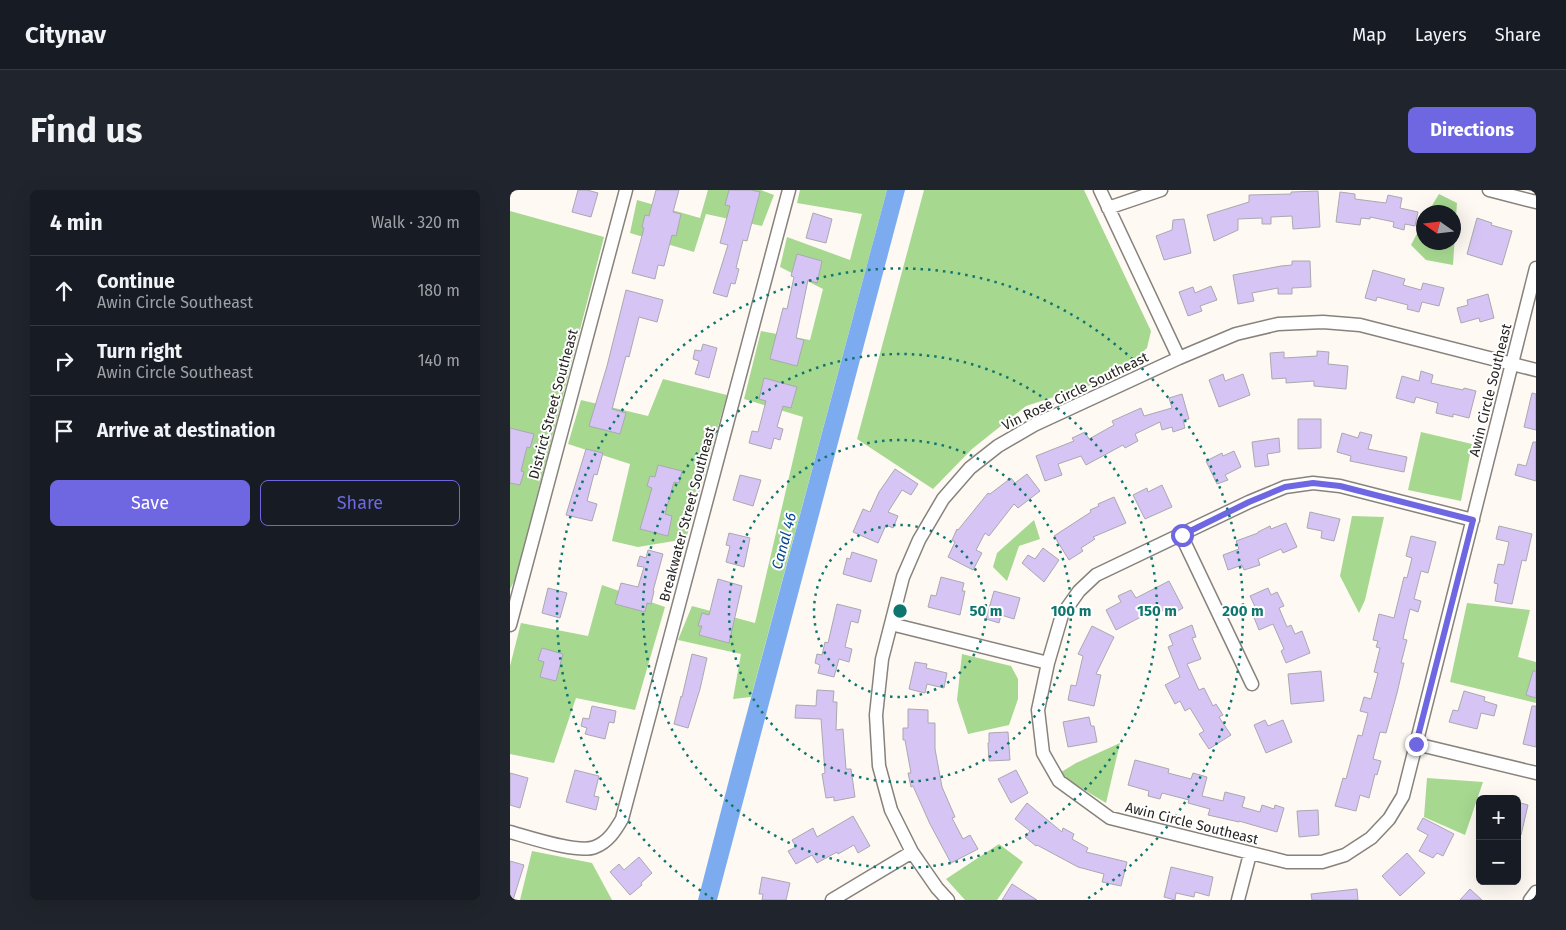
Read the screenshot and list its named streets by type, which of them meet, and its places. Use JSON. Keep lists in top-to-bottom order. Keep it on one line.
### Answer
{"streets":{"street":["Awin Circle Southeast","Vin Rose Circle Southeast","District Street Southeast","Breakwater Street Southeast"]},"crossings":[["Awin Circle Southeast","Vin Rose Circle Southeast"]],"water":["Canal 46"],"north":"left","page":{"header":"Citynav","nav":["Map","Layers","Share"],"buttons":["Directions",["Save","Share"]],"title":"Find us","heading":["4 min","Walk · 320 m"],"list":[["Continue","Awin Circle Southeast","180 m"],["Turn right","Awin Circle Southeast","140 m"],"Arrive at destination"],"map_buttons":["+","−"]},"rings":["50 m","100 m","150 m","200 m"]}
